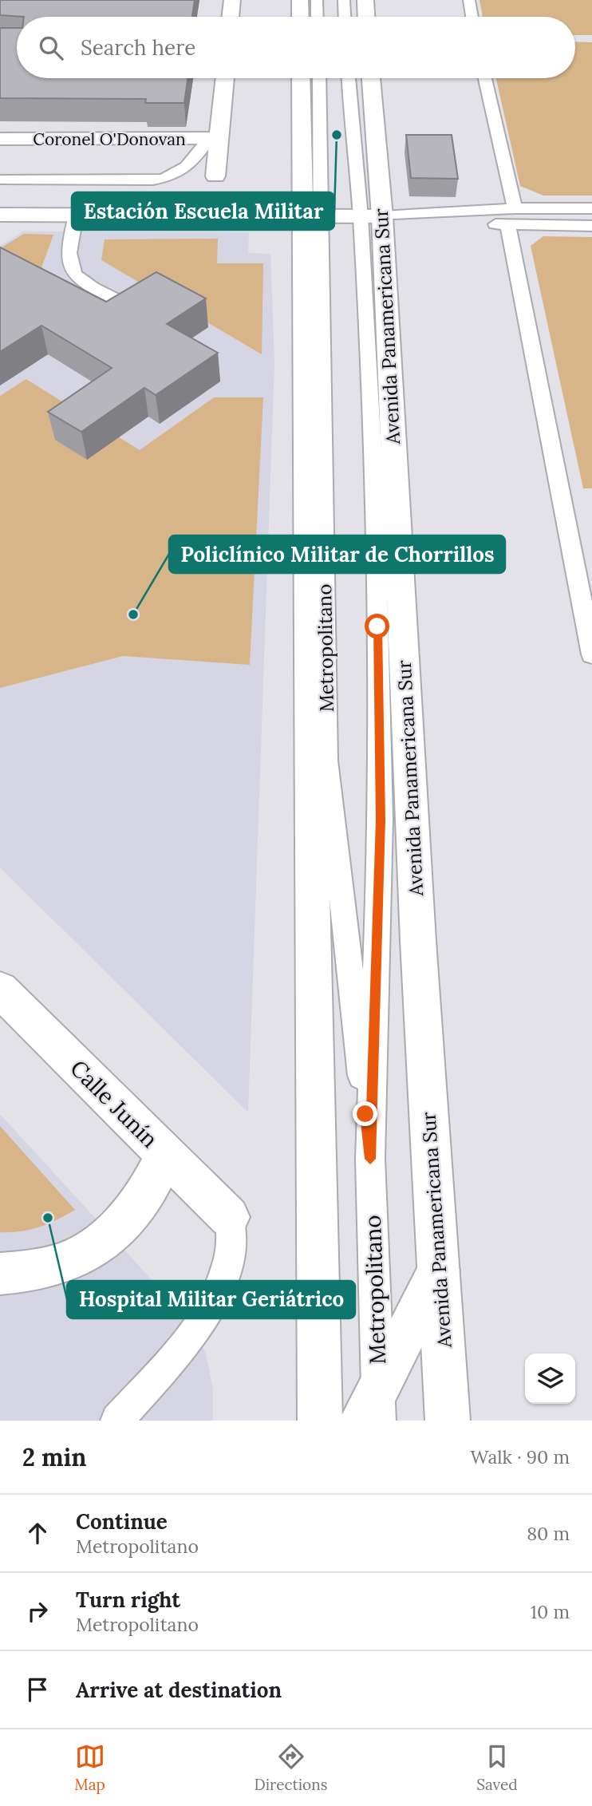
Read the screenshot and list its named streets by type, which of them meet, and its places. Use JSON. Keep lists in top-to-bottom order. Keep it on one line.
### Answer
{"streets":{"main road":["Coronel O'Donovan","Avenida Panamericana Sur","Calle Junín"],"lane":["Metropolitano"]},"crossings":[["Avenida Panamericana Sur","Metropolitano"]],"places":["Estación Escuela Militar","Policlínico Militar de Chorrillos","Hospital Militar Geriátrico"],"page":{"search":"Search here","heading":["2 min","Walk · 90 m"],"list":[["Continue","Metropolitano","80 m"],["Turn right","Metropolitano","10 m"],"Arrive at destination"],"nav":["Map","Directions","Saved"]}}
